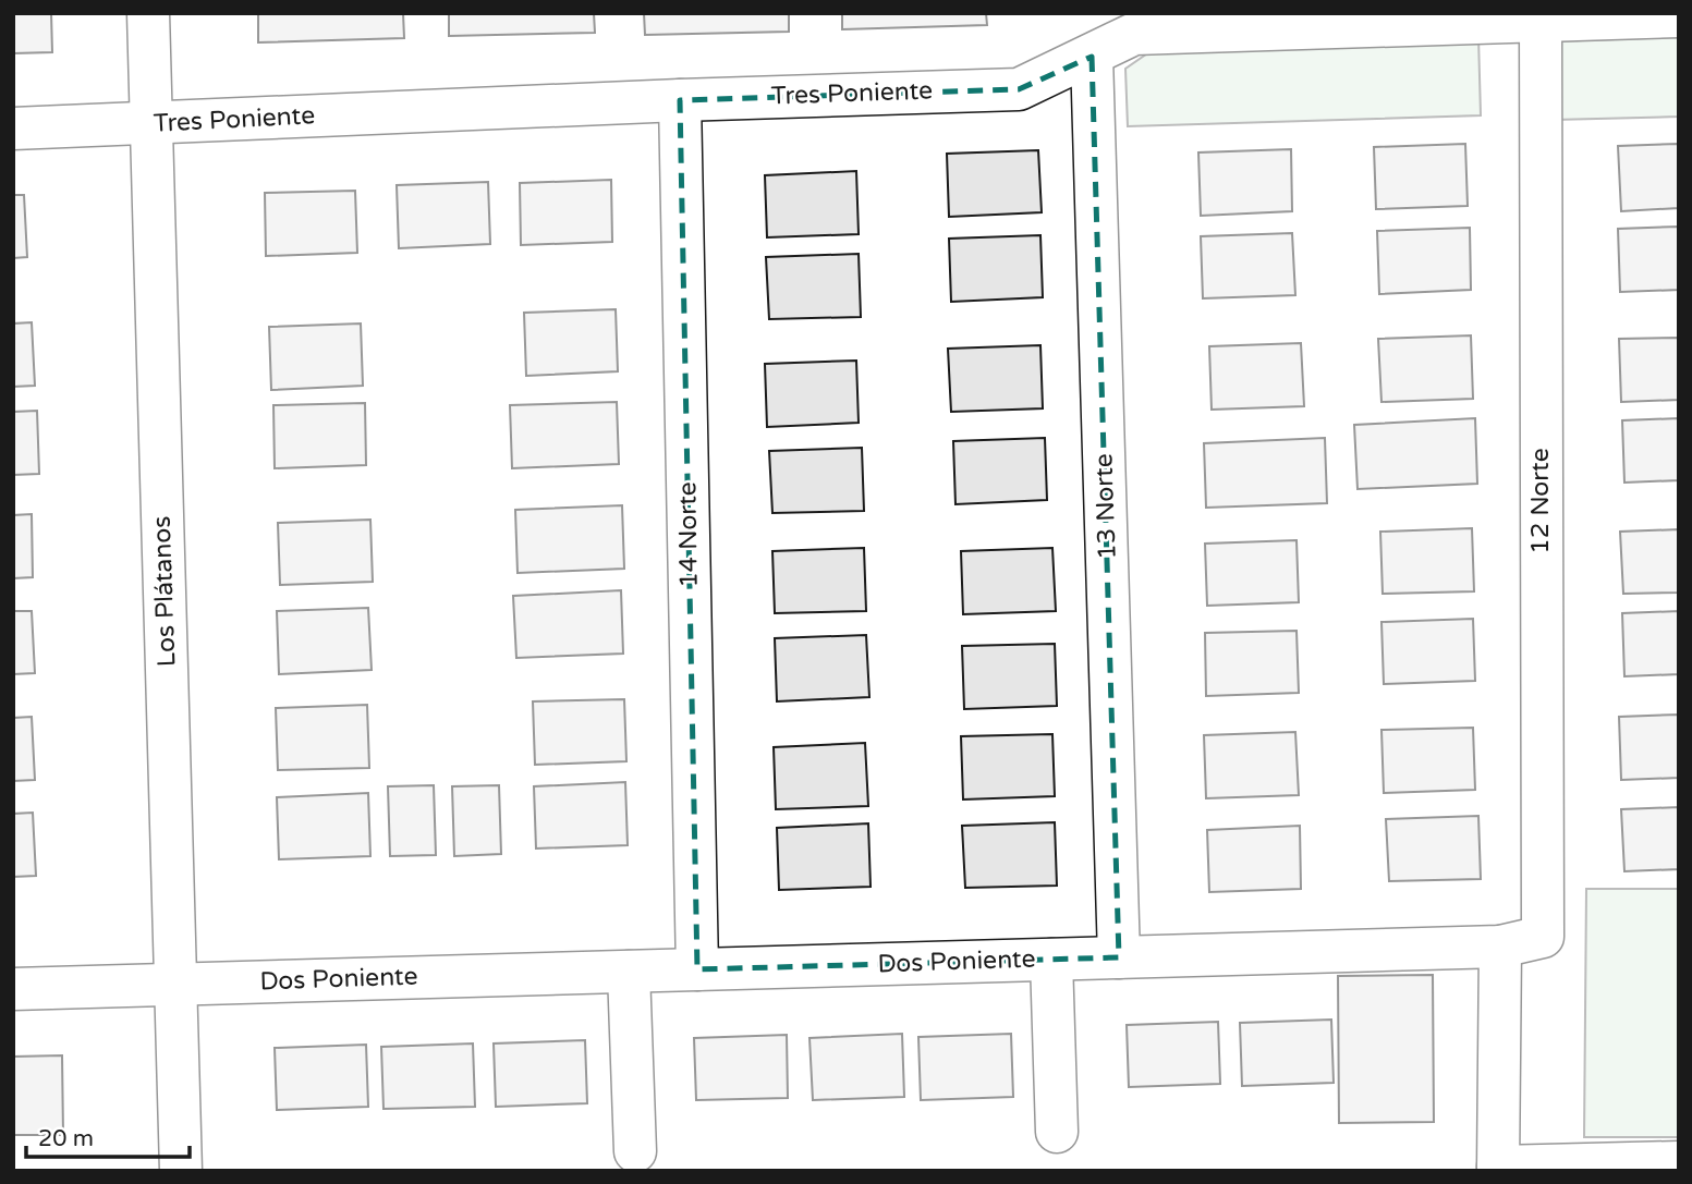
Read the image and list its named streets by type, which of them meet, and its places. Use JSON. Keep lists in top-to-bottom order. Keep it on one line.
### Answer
{"streets":{"street":["Tres Poniente","12 Norte","13 Norte","14 Norte","Los Plátanos","Dos Poniente"]},"crossings":[["Tres Poniente","12 Norte"],["Tres Poniente","13 Norte"],["Tres Poniente","14 Norte"],["Tres Poniente","Los Plátanos"],["12 Norte","Dos Poniente"],["13 Norte","Dos Poniente"],["14 Norte","Dos Poniente"],["Los Plátanos","Dos Poniente"]],"scale_bar":"20 m"}
